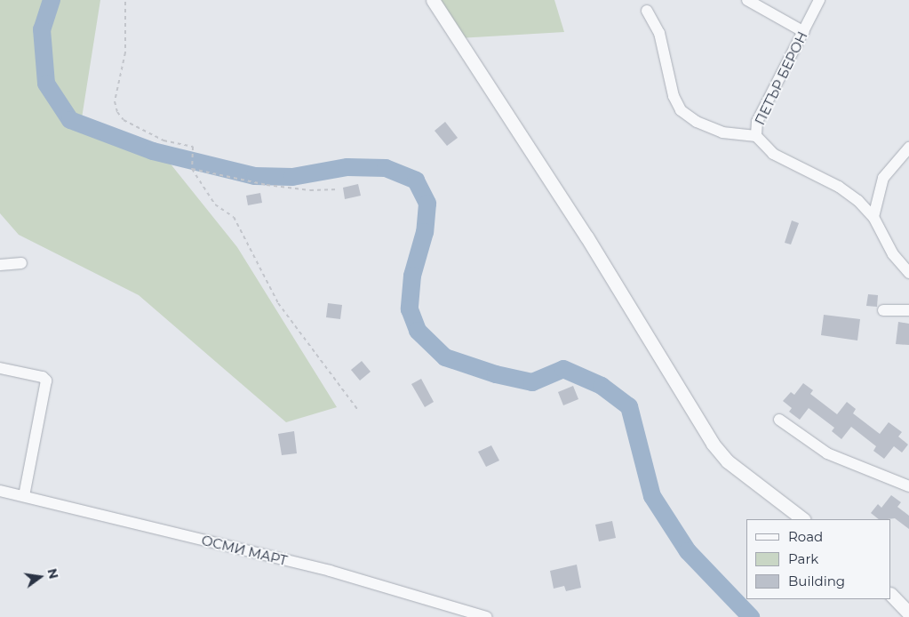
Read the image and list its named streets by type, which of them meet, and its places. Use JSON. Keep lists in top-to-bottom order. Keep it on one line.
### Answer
{"streets":{"street":["ПЕТЪР БЕРОН","ОСМИ МАРТ"]},"legend":["Road","Park","Building"],"north":"right"}
